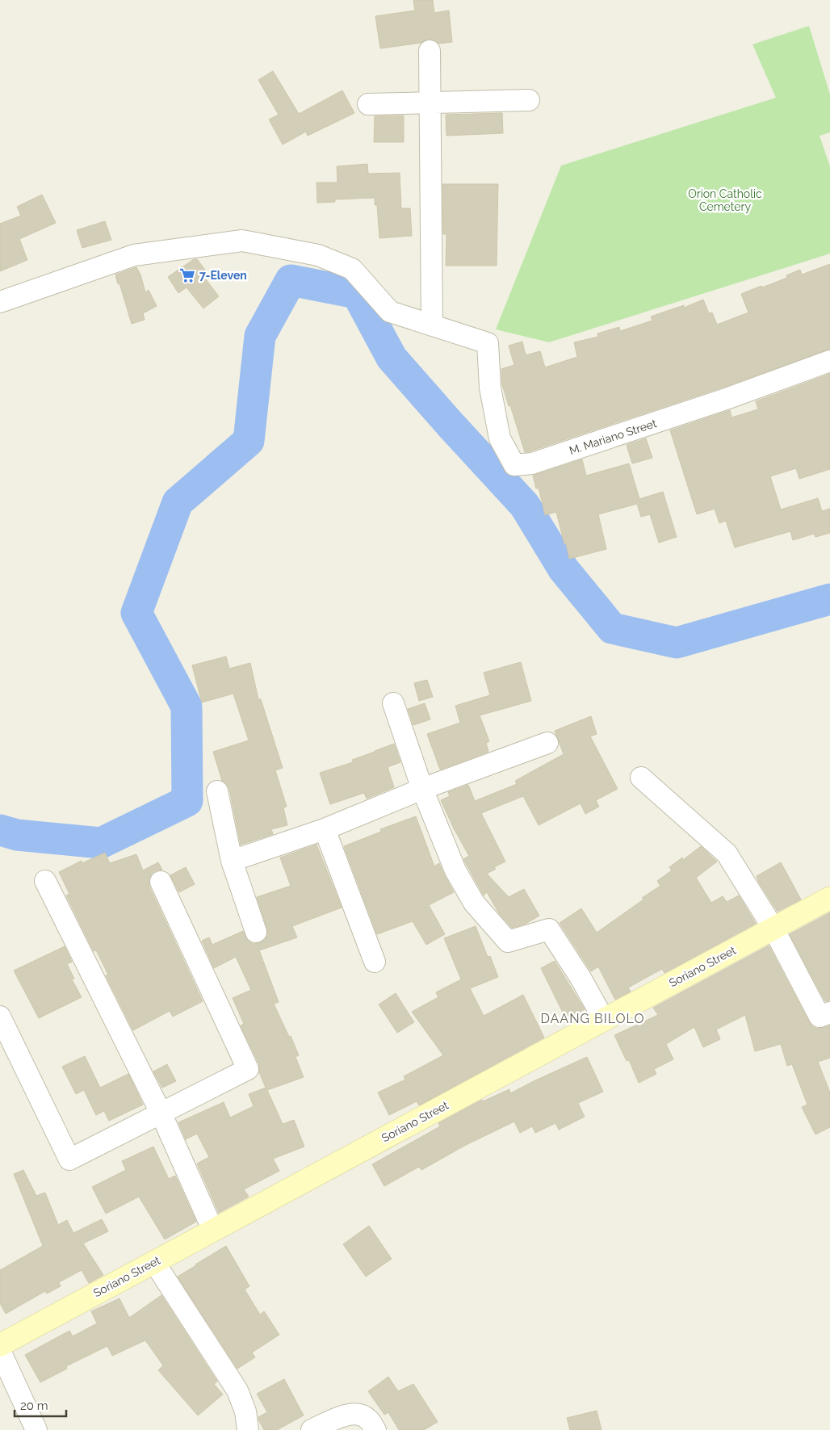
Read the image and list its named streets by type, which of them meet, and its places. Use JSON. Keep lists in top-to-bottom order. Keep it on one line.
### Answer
{"streets":{"main road":["Soriano Street"],"street":["M. Mariano Street"]},"districts":["DAANG BILOLO"],"parks":["Orion Catholic Cemetery"],"places":{"supermarket":["7-Eleven"]},"scale_bar":"20 m"}
